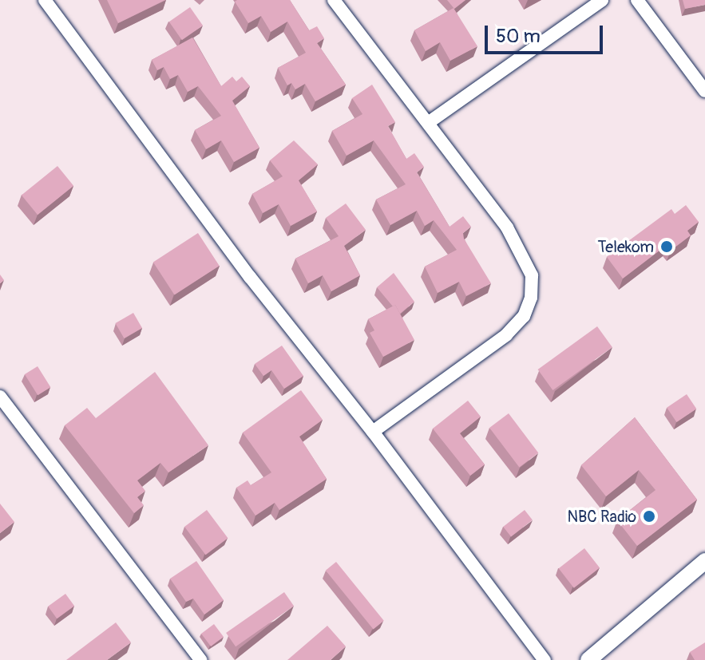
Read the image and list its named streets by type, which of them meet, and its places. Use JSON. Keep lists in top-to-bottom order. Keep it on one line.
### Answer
{"places":["Telekom","NBC Radio"],"scale_bar":"50 m"}
